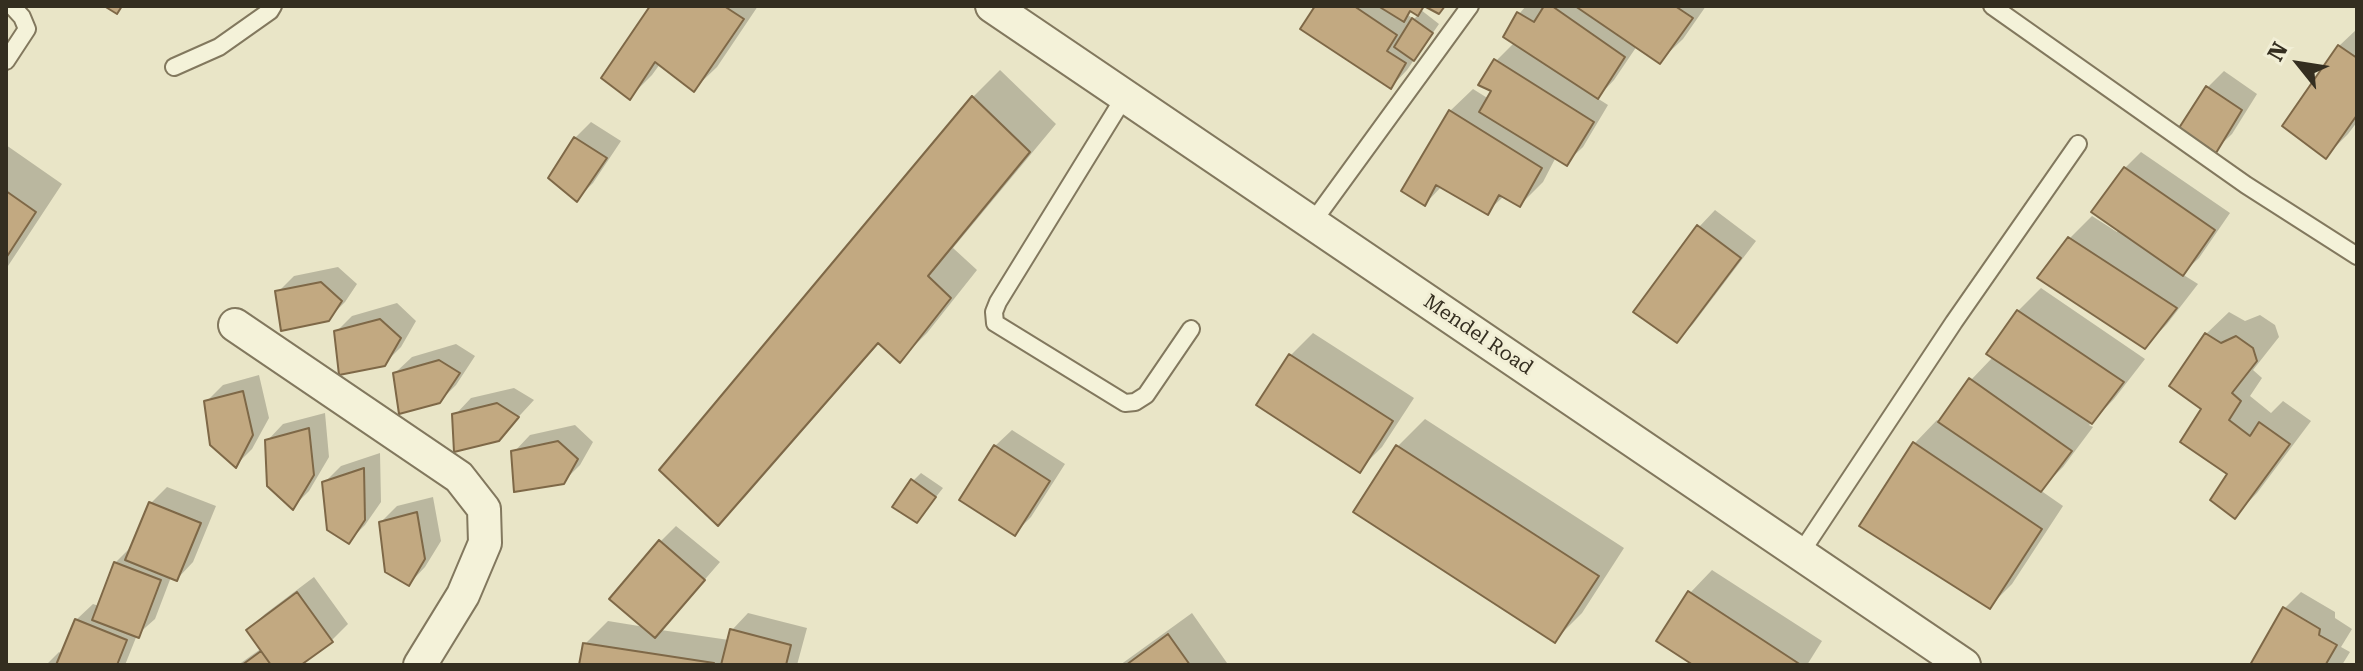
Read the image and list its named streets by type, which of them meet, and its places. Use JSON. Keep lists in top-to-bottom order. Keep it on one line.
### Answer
{"streets":{"street":["Mendel Road"]},"north":"top left"}
